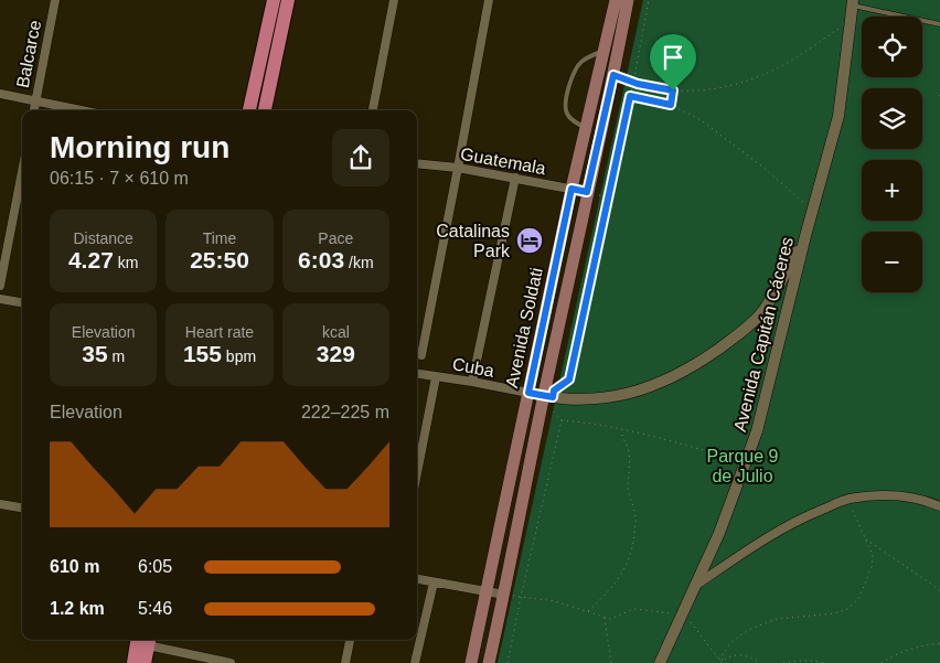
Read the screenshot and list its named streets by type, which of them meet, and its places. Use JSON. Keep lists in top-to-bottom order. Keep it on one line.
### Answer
{"streets":{"main road":["Avenida Soldati"],"street":["Balcarce","Guatemala","Avenida Capitán Cáceres","Cuba"]},"crossings":[["Guatemala","Avenida Soldati"],["Avenida Soldati","Cuba"]],"parks":["Parque 9 de Julio"],"places":{"hotel":["Catalinas Park"]},"page":{"map_buttons":["+","−"],"heading":["Morning run","06:15 · 7 × 610 m"],"stats":[["Distance","4.27 km"],["Time","25:50"],["Pace","6:03 /km"],["Elevation","35 m"],["Heart rate","155 bpm"],["kcal","329"]],"chart":["Elevation","222–225 m"],"list":[{"name":"610 m","note":"6:05"},{"name":"1.2 km","note":"5:46"}]}}
